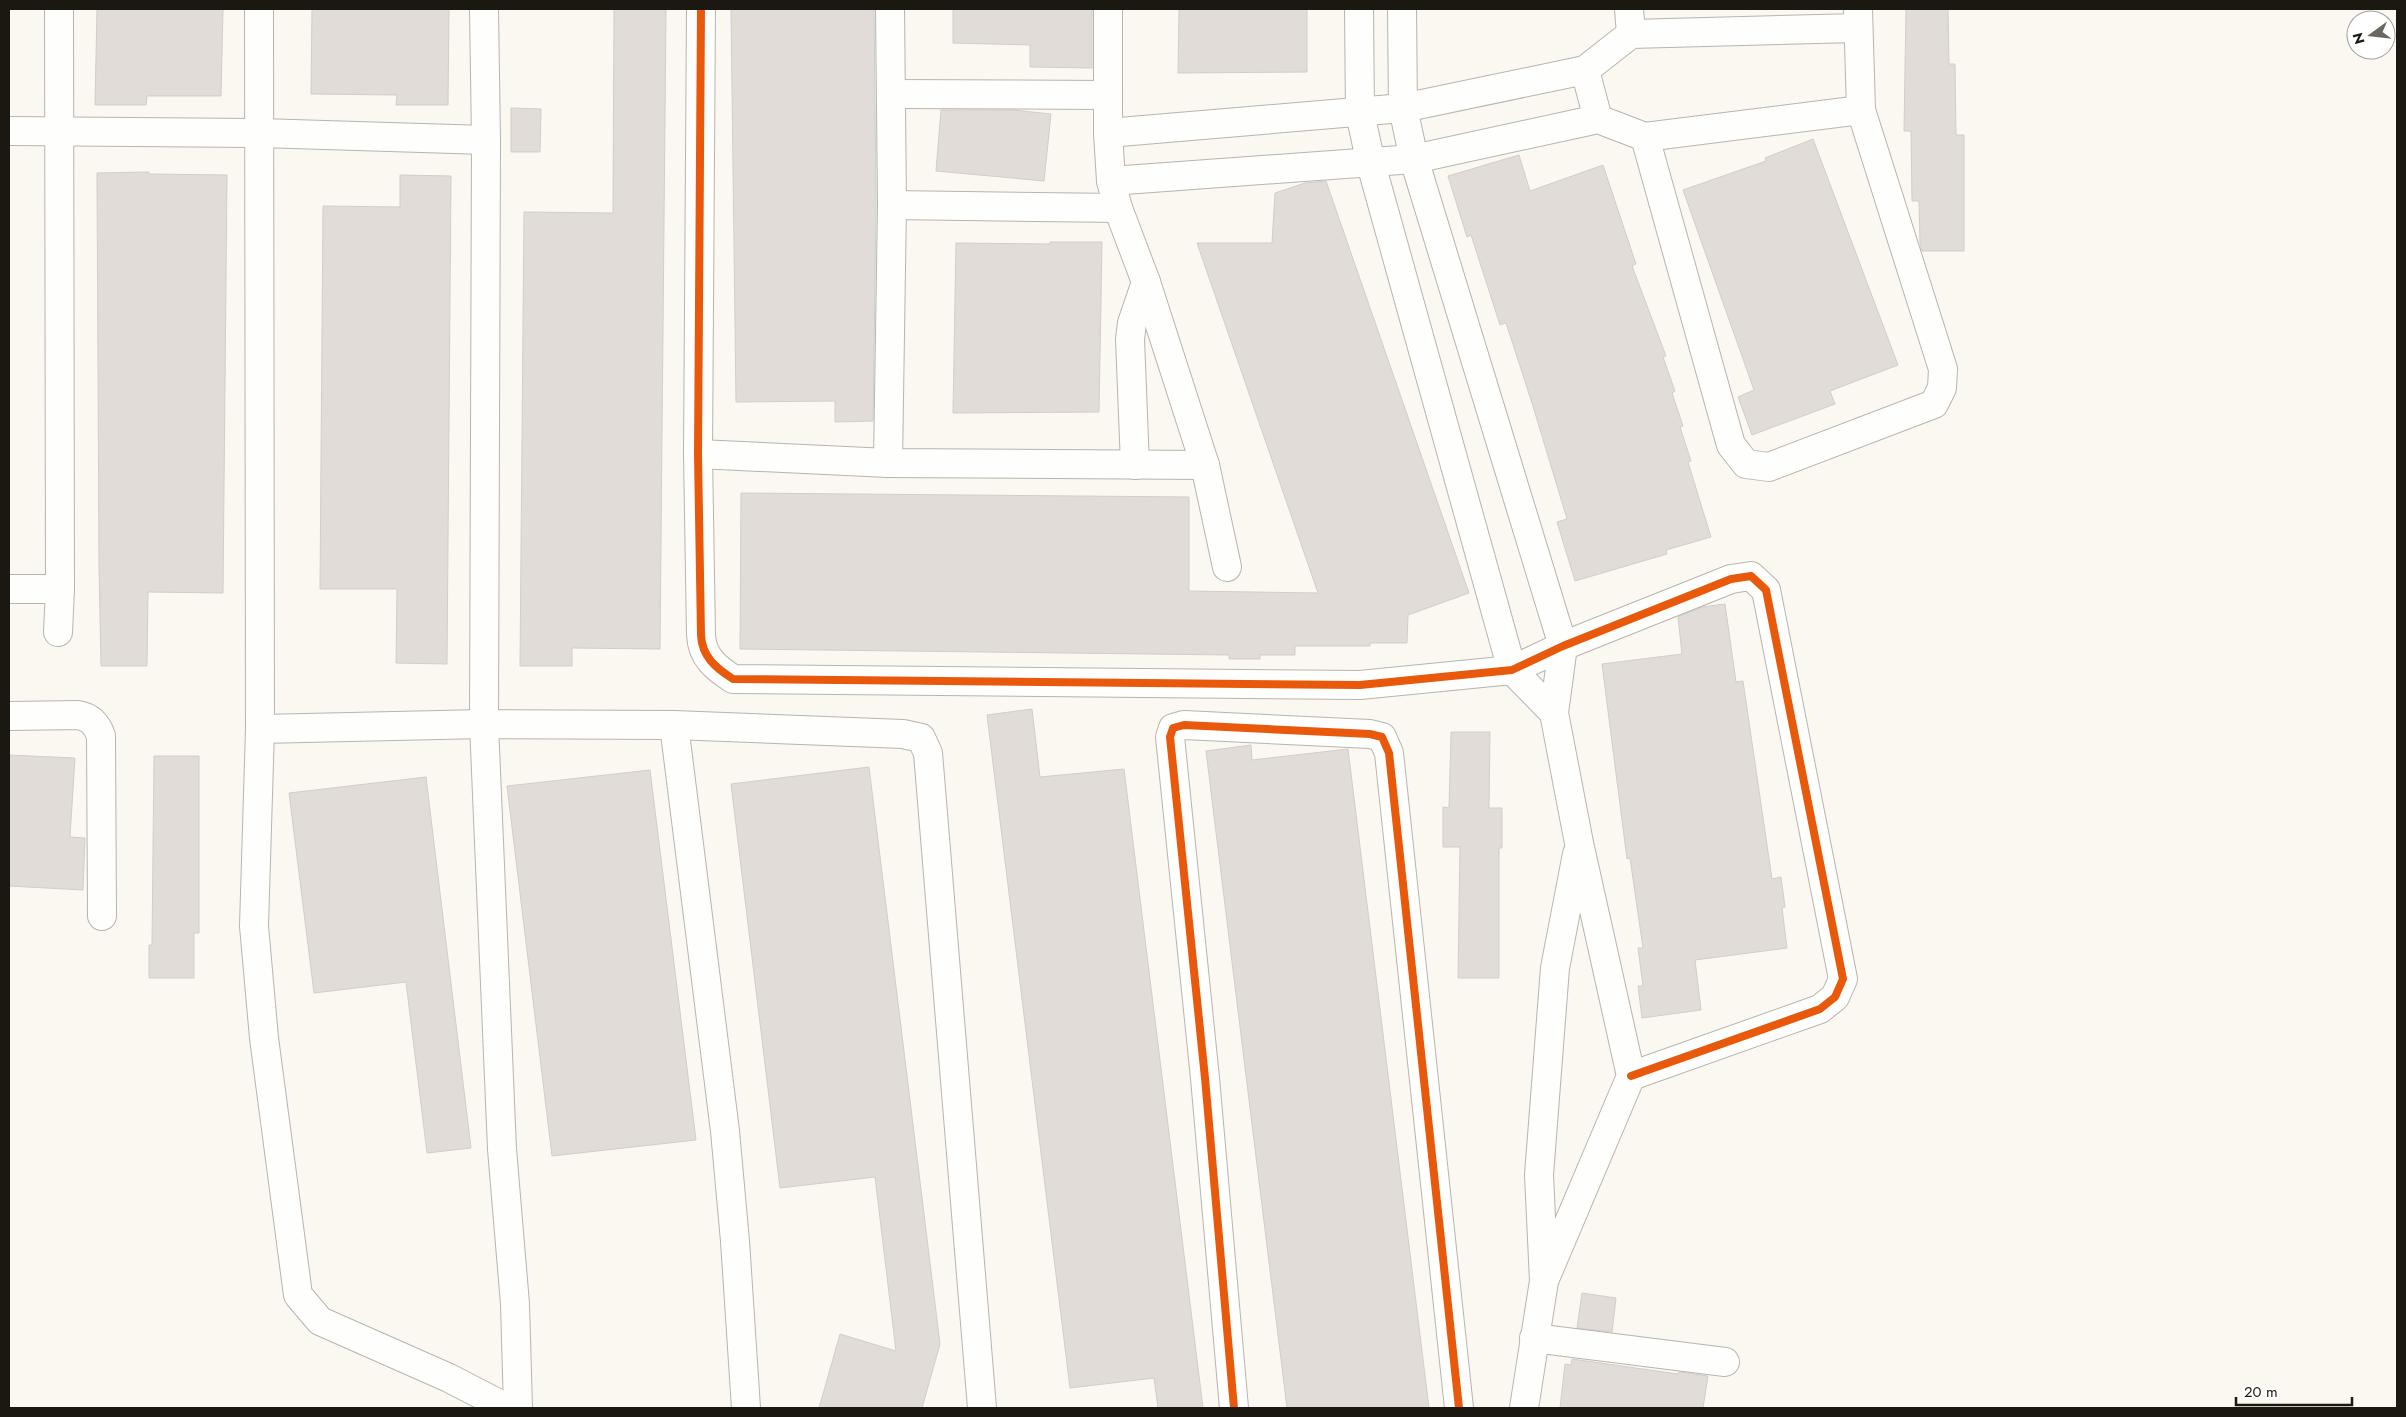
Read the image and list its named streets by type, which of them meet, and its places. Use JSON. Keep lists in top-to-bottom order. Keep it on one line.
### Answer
{"scale_bar":"20 m","north":"left"}
